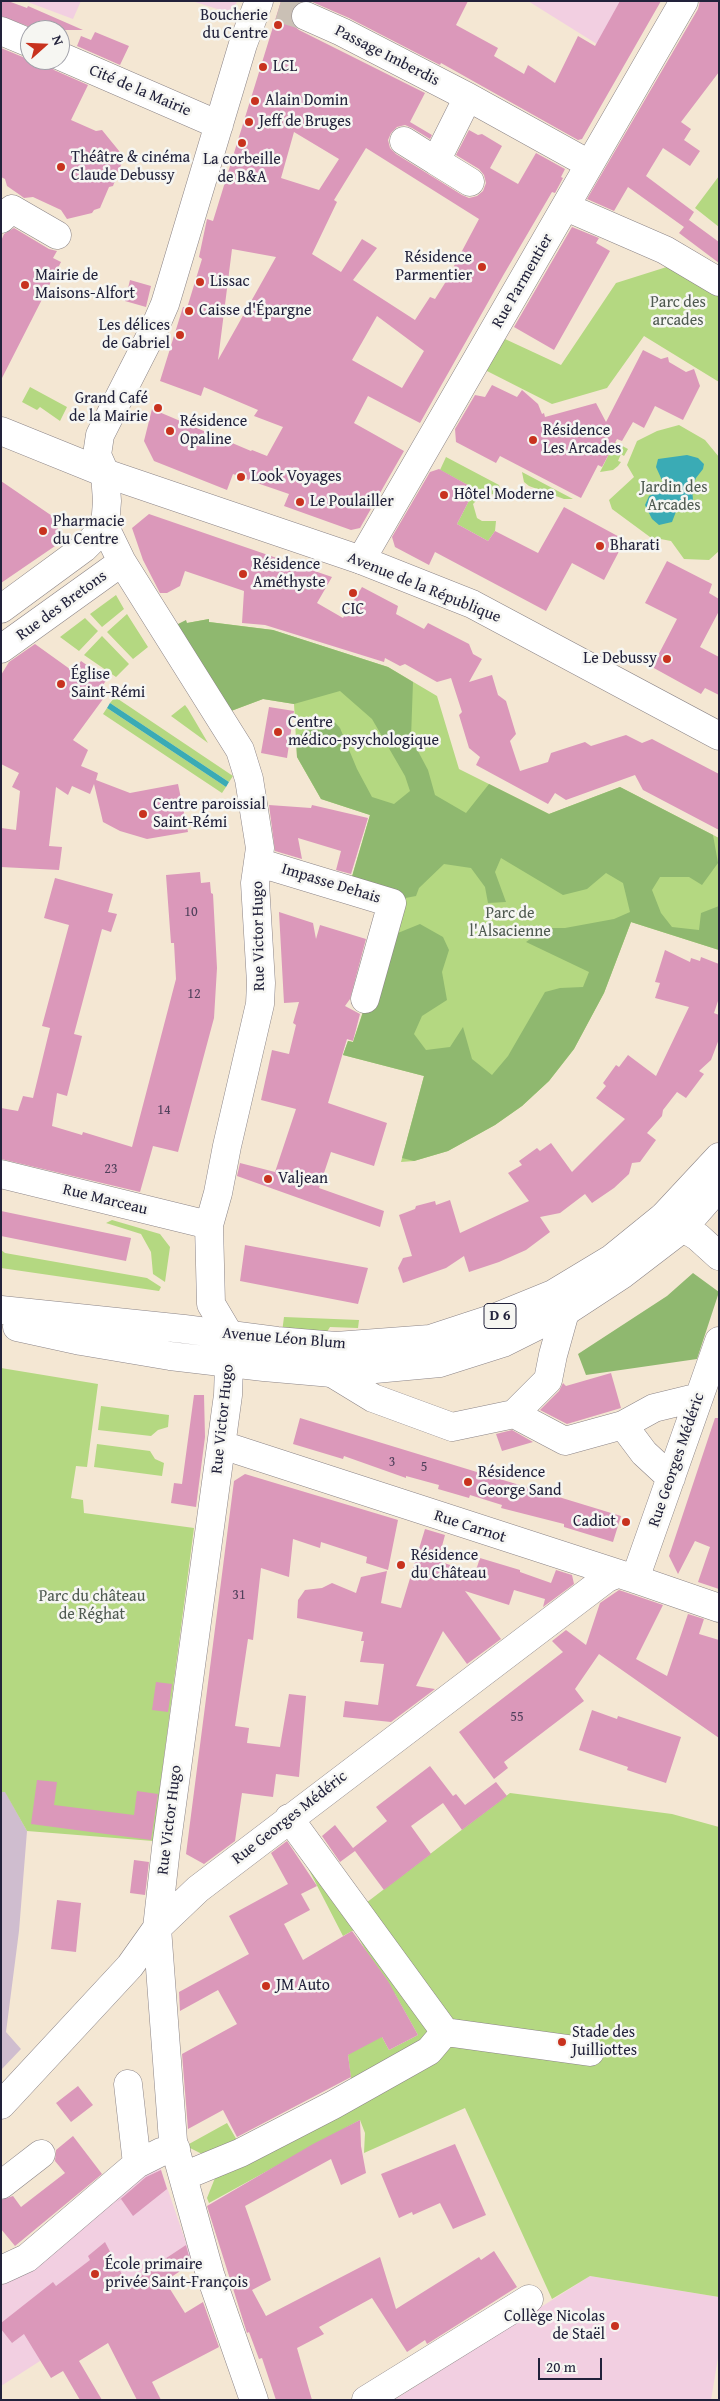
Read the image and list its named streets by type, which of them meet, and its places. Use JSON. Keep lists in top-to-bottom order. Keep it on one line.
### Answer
{"streets":{"street":["Passage Imberdis","Cité de la Mairie","Rue Parmentier","Avenue de la République","Rue des Bretons","Impasse Dehais","Rue Victor Hugo","Rue Marceau","D 6","Avenue Léon Blum","Rue Georges Médéric","Rue Carnot"]},"crossings":[["Passage Imberdis","Rue Parmentier"],["Rue Parmentier","Avenue de la République"],["Rue des Bretons","Rue Victor Hugo"],["Impasse Dehais","Rue Victor Hugo"],["Rue Victor Hugo","Rue Marceau"],["Rue Victor Hugo","Avenue Léon Blum"],["Rue Victor Hugo","Rue Georges Médéric"],["Rue Victor Hugo","Rue Carnot"],["Rue Georges Médéric","Rue Carnot"]],"parks":["Parc des arcades","Jardin des Arcades","Parc de l'Alsacienne","Parc du château de Réghat"],"places":["Boucherie du Centre","LCL","Alain Domin","Jeff de Bruges","La corbeille de B&A","Théâtre & cinéma Claude Debussy","Résidence Parmentier","Lissac","Mairie de Maisons-Alfort","Caisse d'Épargne","Les délices de Gabriel","Grand Café de la Mairie","Résidence Opaline","Résidence Les Arcades","Look Voyages","Hôtel Moderne","Le Poulailler","Pharmacie du Centre","Bharati","Résidence Améthyste","CIC","Le Debussy","Église Saint-Rémi","Centre médico-psychologique","Centre paroissial Saint-Rémi","Valjean","Résidence George Sand","Cadiot","Résidence du Château","JM Auto","Stade des Juilliottes","École primaire privée Saint-François","Collège Nicolas de Staël"],"house_numbers":["10","12","14","23","3","5","31","55"],"scale_bar":"20 m","north":"right"}
